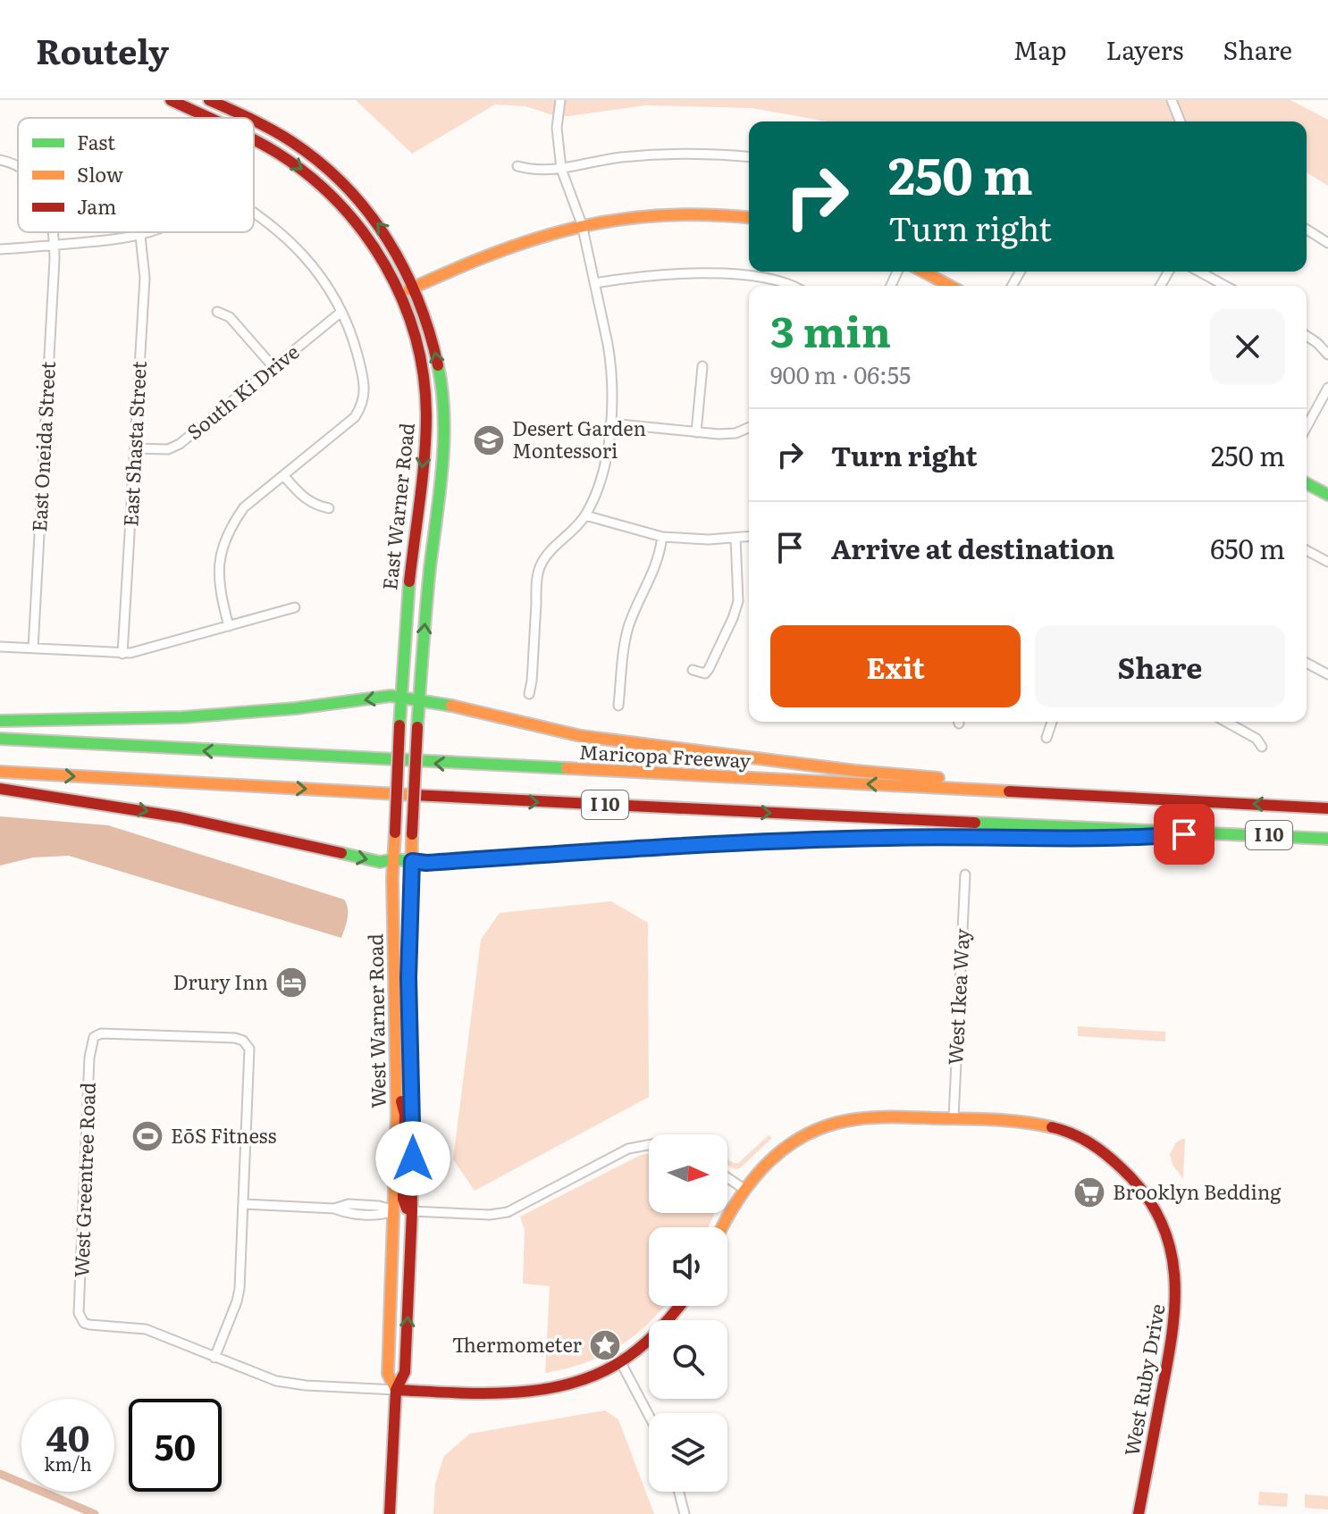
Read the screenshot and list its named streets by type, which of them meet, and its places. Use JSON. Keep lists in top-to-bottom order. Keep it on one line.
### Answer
{"streets":{"main road":["East Warner Road","Maricopa Freeway","I 10","West Warner Road","West Ruby Drive"],"street":["South Ki Drive","East Shasta Street","East Oneida Street","West Ikea Way","West Greentree Road"]},"crossings":[["South Ki Drive","East Shasta Street"],["East Warner Road","West Warner Road"],["West Ikea Way","West Ruby Drive"]],"places":{"school or university":["Desert Garden Montessori"],"hotel":["Drury Inn"],"sports":["EōS Fitness"],"supermarket":["Brooklyn Bedding"],"place":["Thermometer"]},"legend":["Fast","Slow","Jam"],"north":"right","page":{"header":"Routely","nav":["Map","Layers","Share"],"turn":["250 m","Turn right"],"heading":["3 min","900 m · 06:55"],"list":[{"name":"Turn right","value":"250 m"},{"name":"Arrive at destination","value":"650 m"}],"buttons":["Exit","Share"],"speed":"40 km/h","limit":"50"}}
